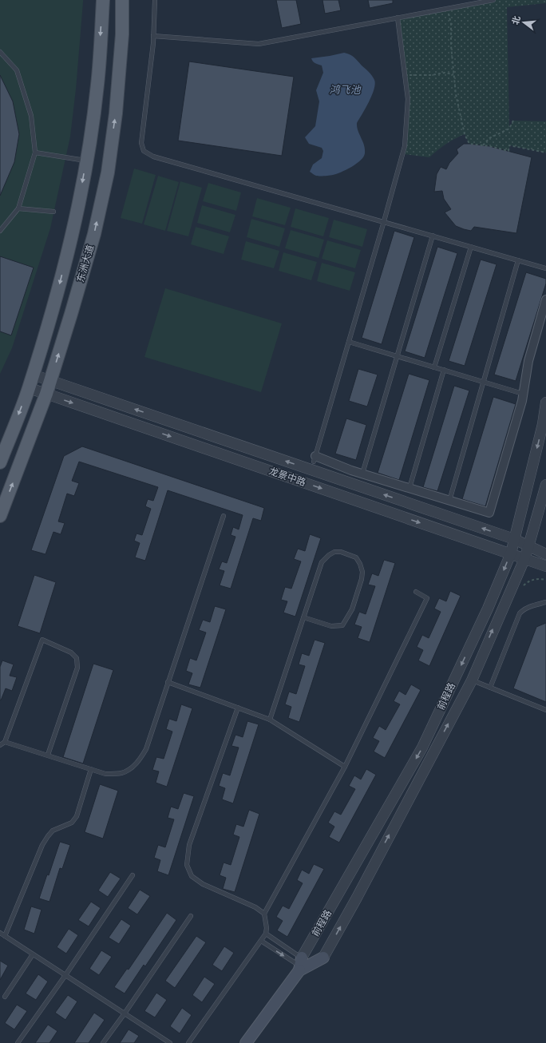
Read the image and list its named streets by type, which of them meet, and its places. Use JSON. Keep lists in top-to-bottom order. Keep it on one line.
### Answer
{"streets":{"main road":["东洲大道","前程路"],"street":["龙景中路"]},"crossings":[["东洲大道","龙景中路"],["龙景中路","前程路"]],"water":["鸿飞池"],"north":"left"}
